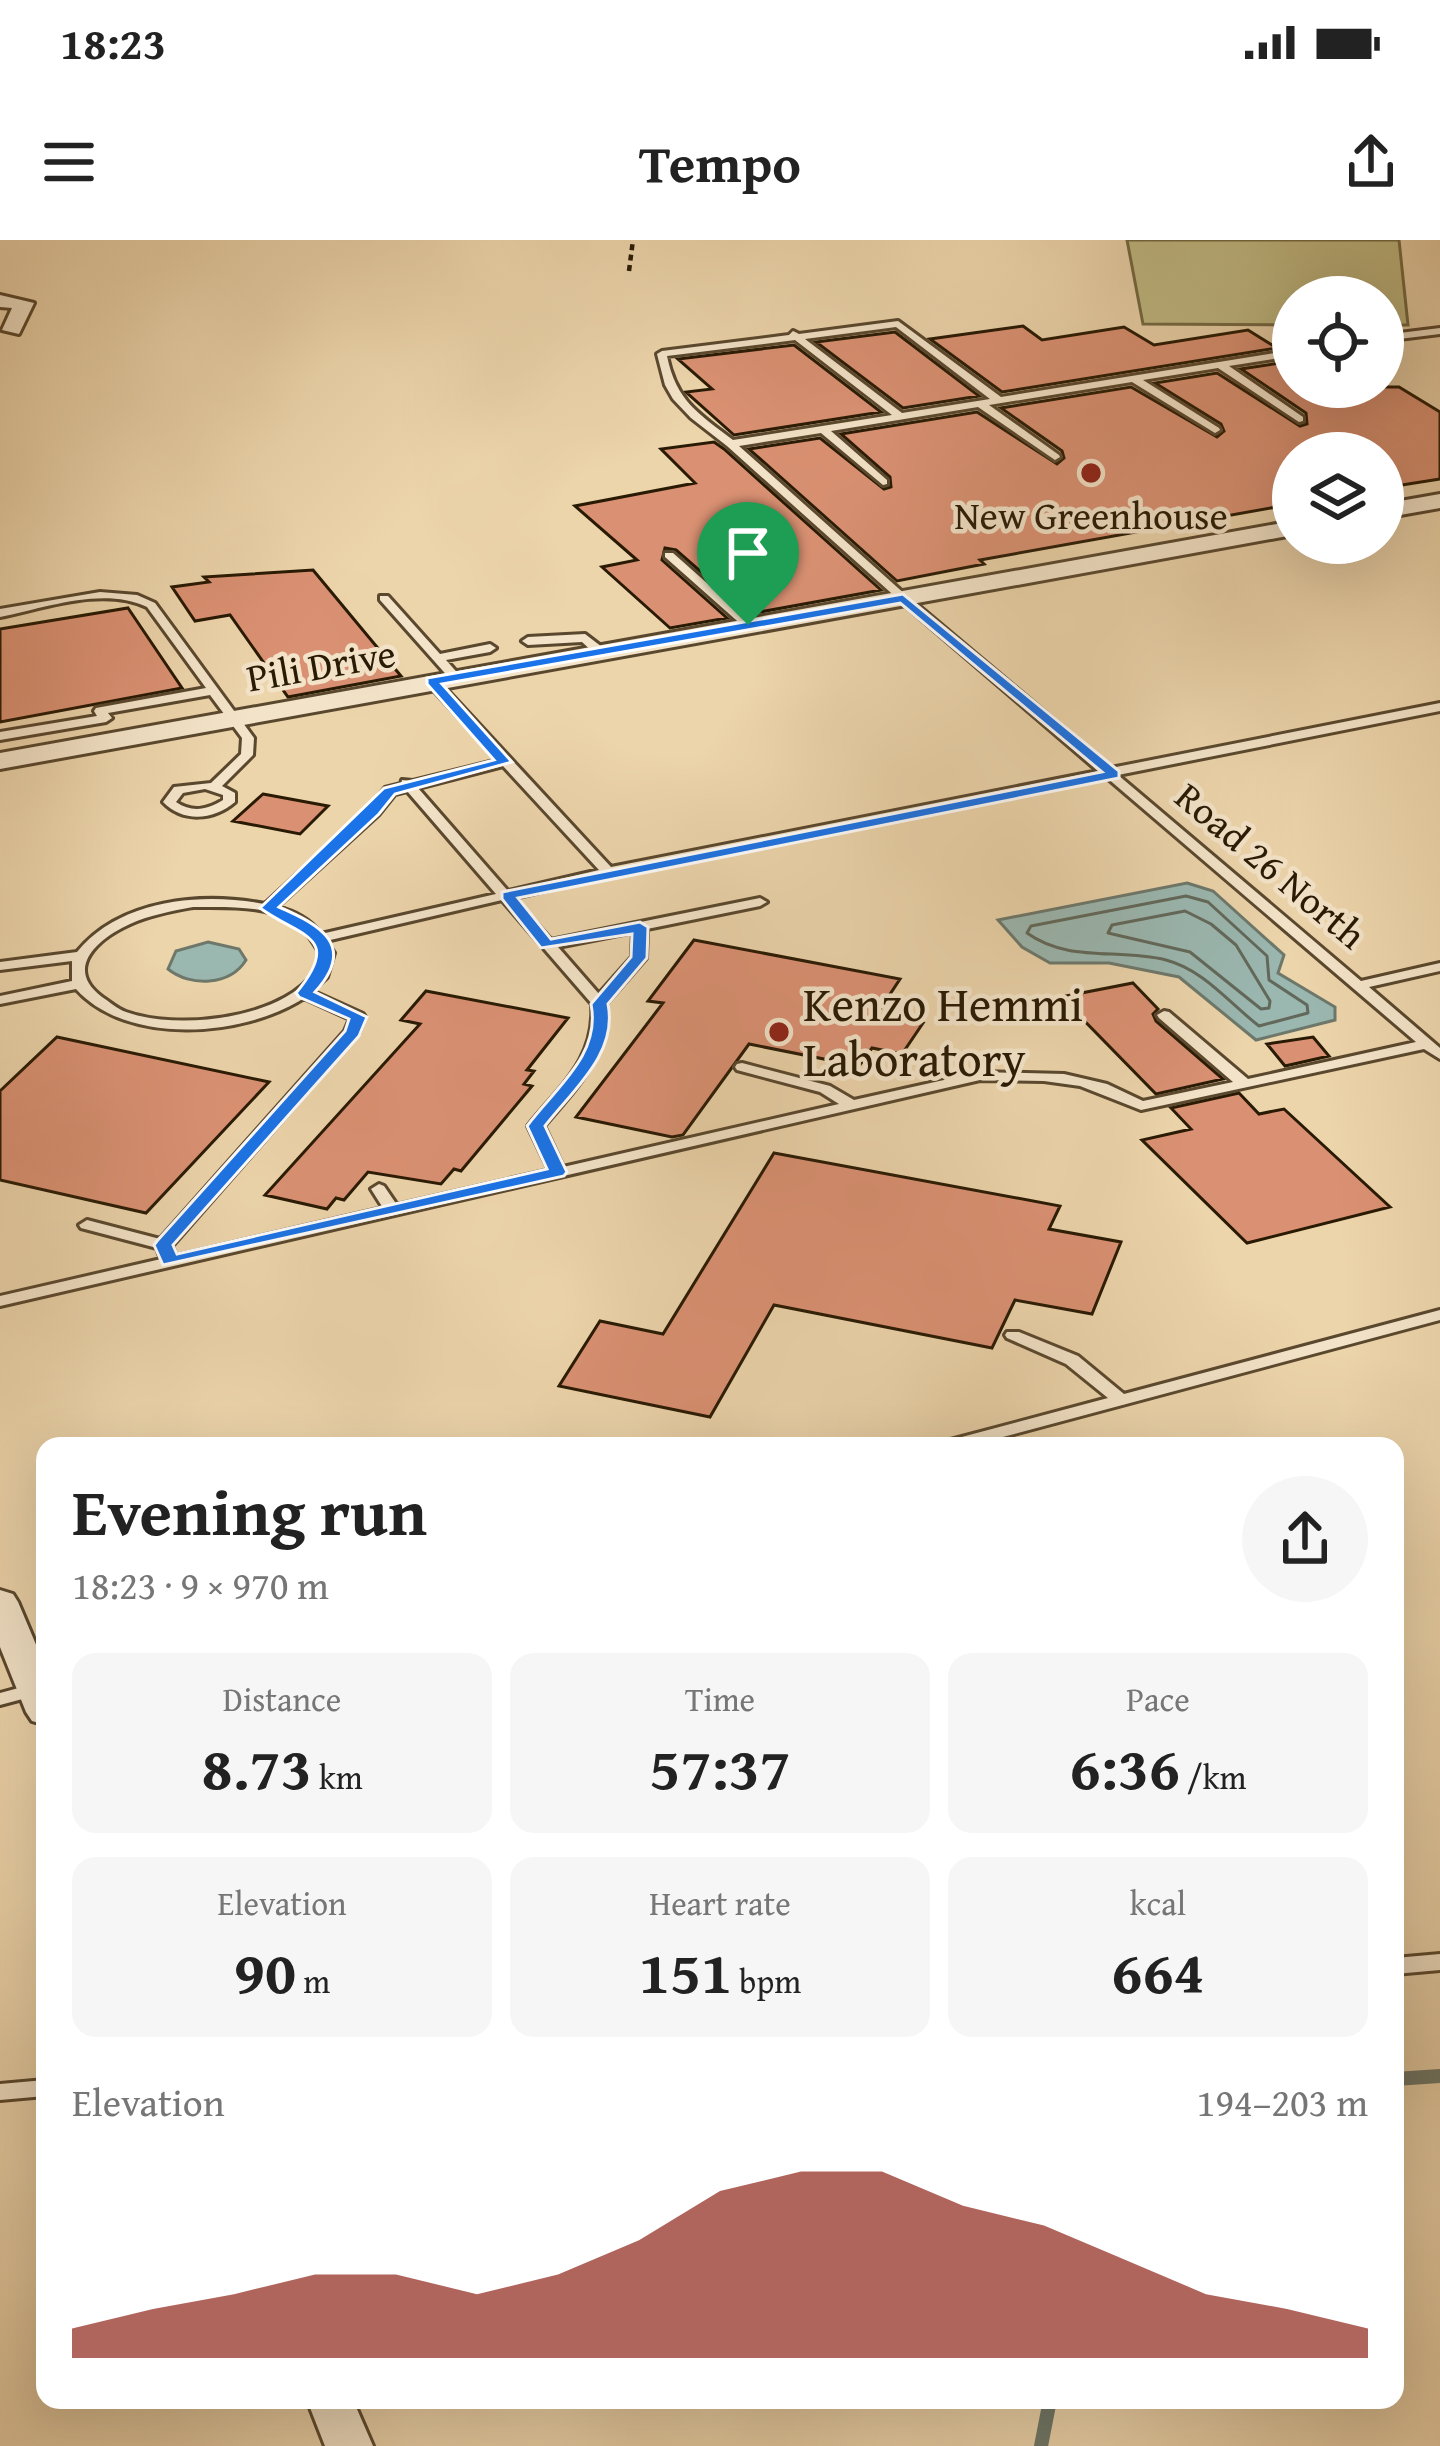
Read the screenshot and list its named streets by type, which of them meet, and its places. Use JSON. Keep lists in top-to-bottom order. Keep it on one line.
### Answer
{"streets":{"street":["Pili Drive"],"lane":["Road 26 North"]},"crossings":[["Pili Drive","Road 26 North"]],"places":["New Greenhouse","Kenzo Hemmi Laboratory"],"page":{"status":"18:23","header":"Tempo","heading":["Evening run","18:23 · 9 × 970 m"],"stats":[["Distance","8.73 km"],["Time","57:37"],["Pace","6:36 /km"],["Elevation","90 m"],["Heart rate","151 bpm"],["kcal","664"]],"chart":["Elevation","194–203 m"]}}
